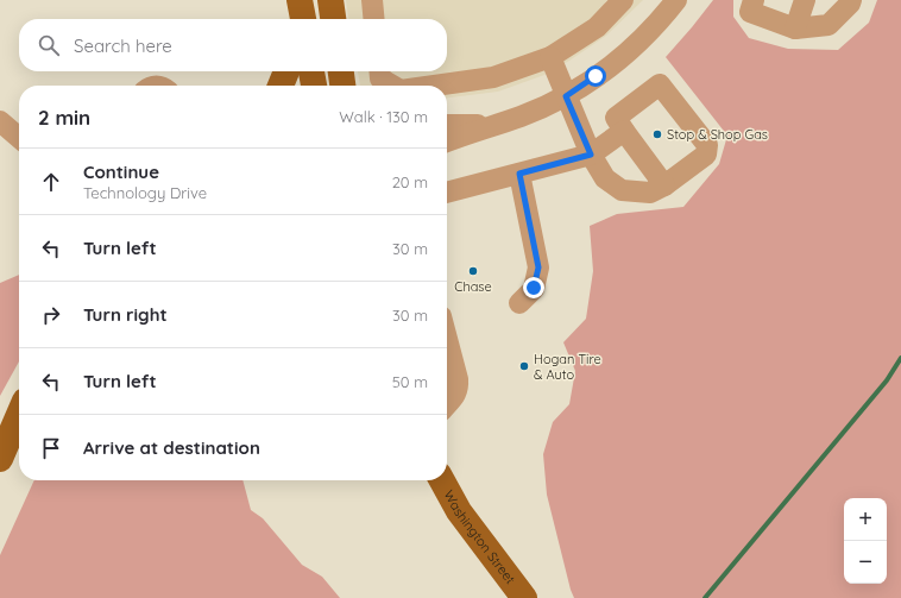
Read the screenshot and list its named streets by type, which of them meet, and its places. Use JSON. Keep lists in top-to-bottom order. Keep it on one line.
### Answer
{"streets":{"main road":["Washington Street"]},"places":["Stop & Shop Gas","Chase","Hogan Tire & Auto"],"page":{"search":"Search here","heading":["2 min","Walk · 130 m"],"list":[["Continue","Technology Drive","20 m"],["Turn left","30 m"],["Turn right","30 m"],["Turn left","50 m"],"Arrive at destination"],"map_buttons":["+","−"]}}
